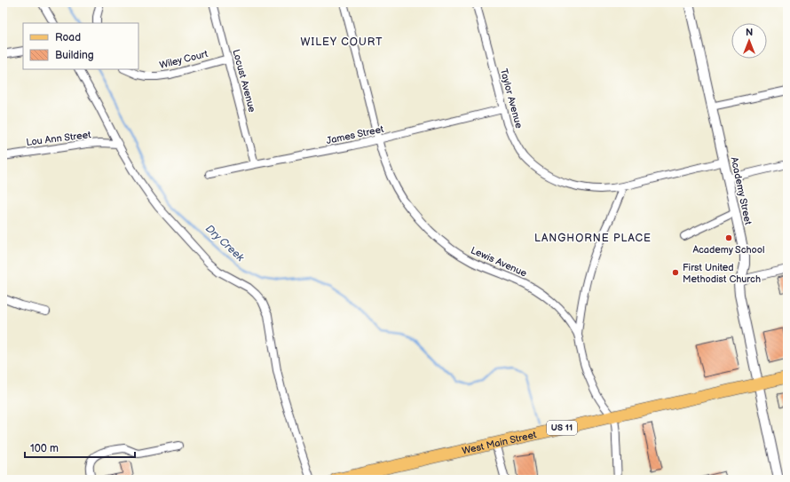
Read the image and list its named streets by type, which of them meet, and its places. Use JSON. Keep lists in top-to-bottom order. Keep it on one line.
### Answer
{"streets":{"main road":["US 11","West Main Street"],"street":["Wiley Court","Locust Avenue","Taylor Avenue","James Street","Lou Ann Street","Academy Street","Lewis Avenue"]},"crossings":[["Wiley Court","Locust Avenue"],["Locust Avenue","James Street"],["Taylor Avenue","James Street"],["Taylor Avenue","Academy Street"],["James Street","Lewis Avenue"],["Academy Street","West Main Street"],["Lewis Avenue","West Main Street"]],"districts":["WILEY COURT","LANGHORNE PLACE"],"water":["Dry Creek"],"places":["Academy School","First United Methodist Church"],"legend":["Road","Building"],"scale_bar":"100 m","north":"top"}
